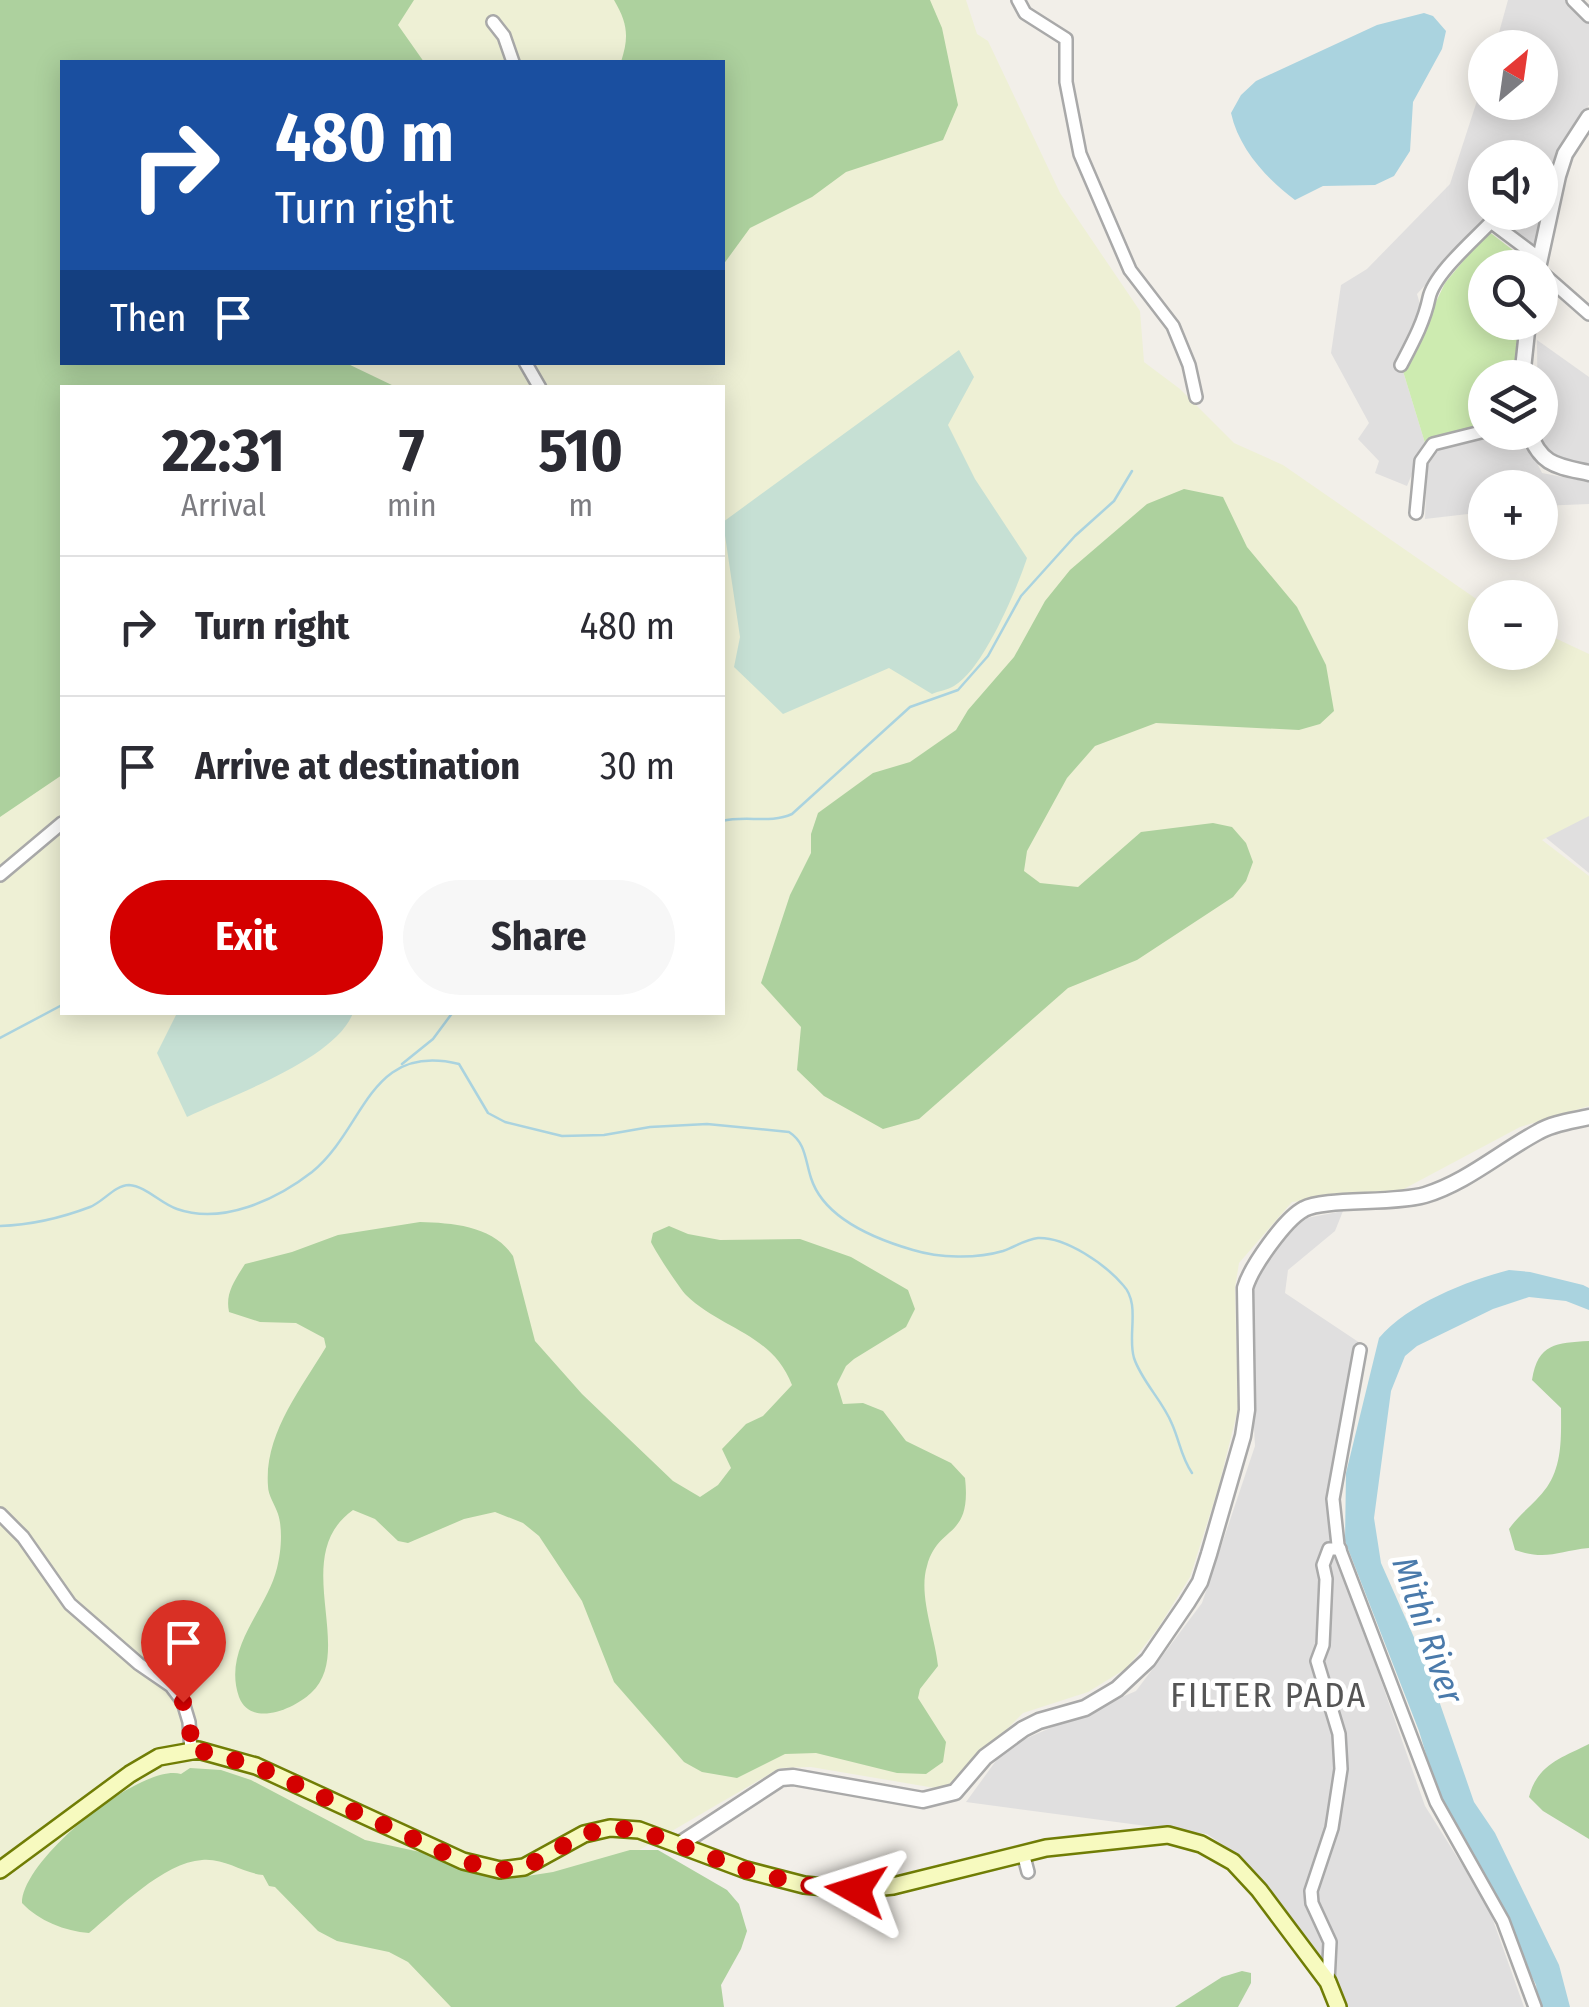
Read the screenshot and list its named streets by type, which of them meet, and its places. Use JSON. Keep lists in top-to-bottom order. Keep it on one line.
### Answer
{"districts":["FILTER PADA"],"water":["Mithi River"],"north":"top right","page":{"map_buttons":["+","−"],"turn":["480 m","Turn right"],"then":"Then","eta":["22:31","Arrival","7","min","510","m"],"list":[{"name":"Turn right","value":"480 m"},{"name":"Arrive at destination","value":"30 m"}],"buttons":["Exit","Share"]}}
